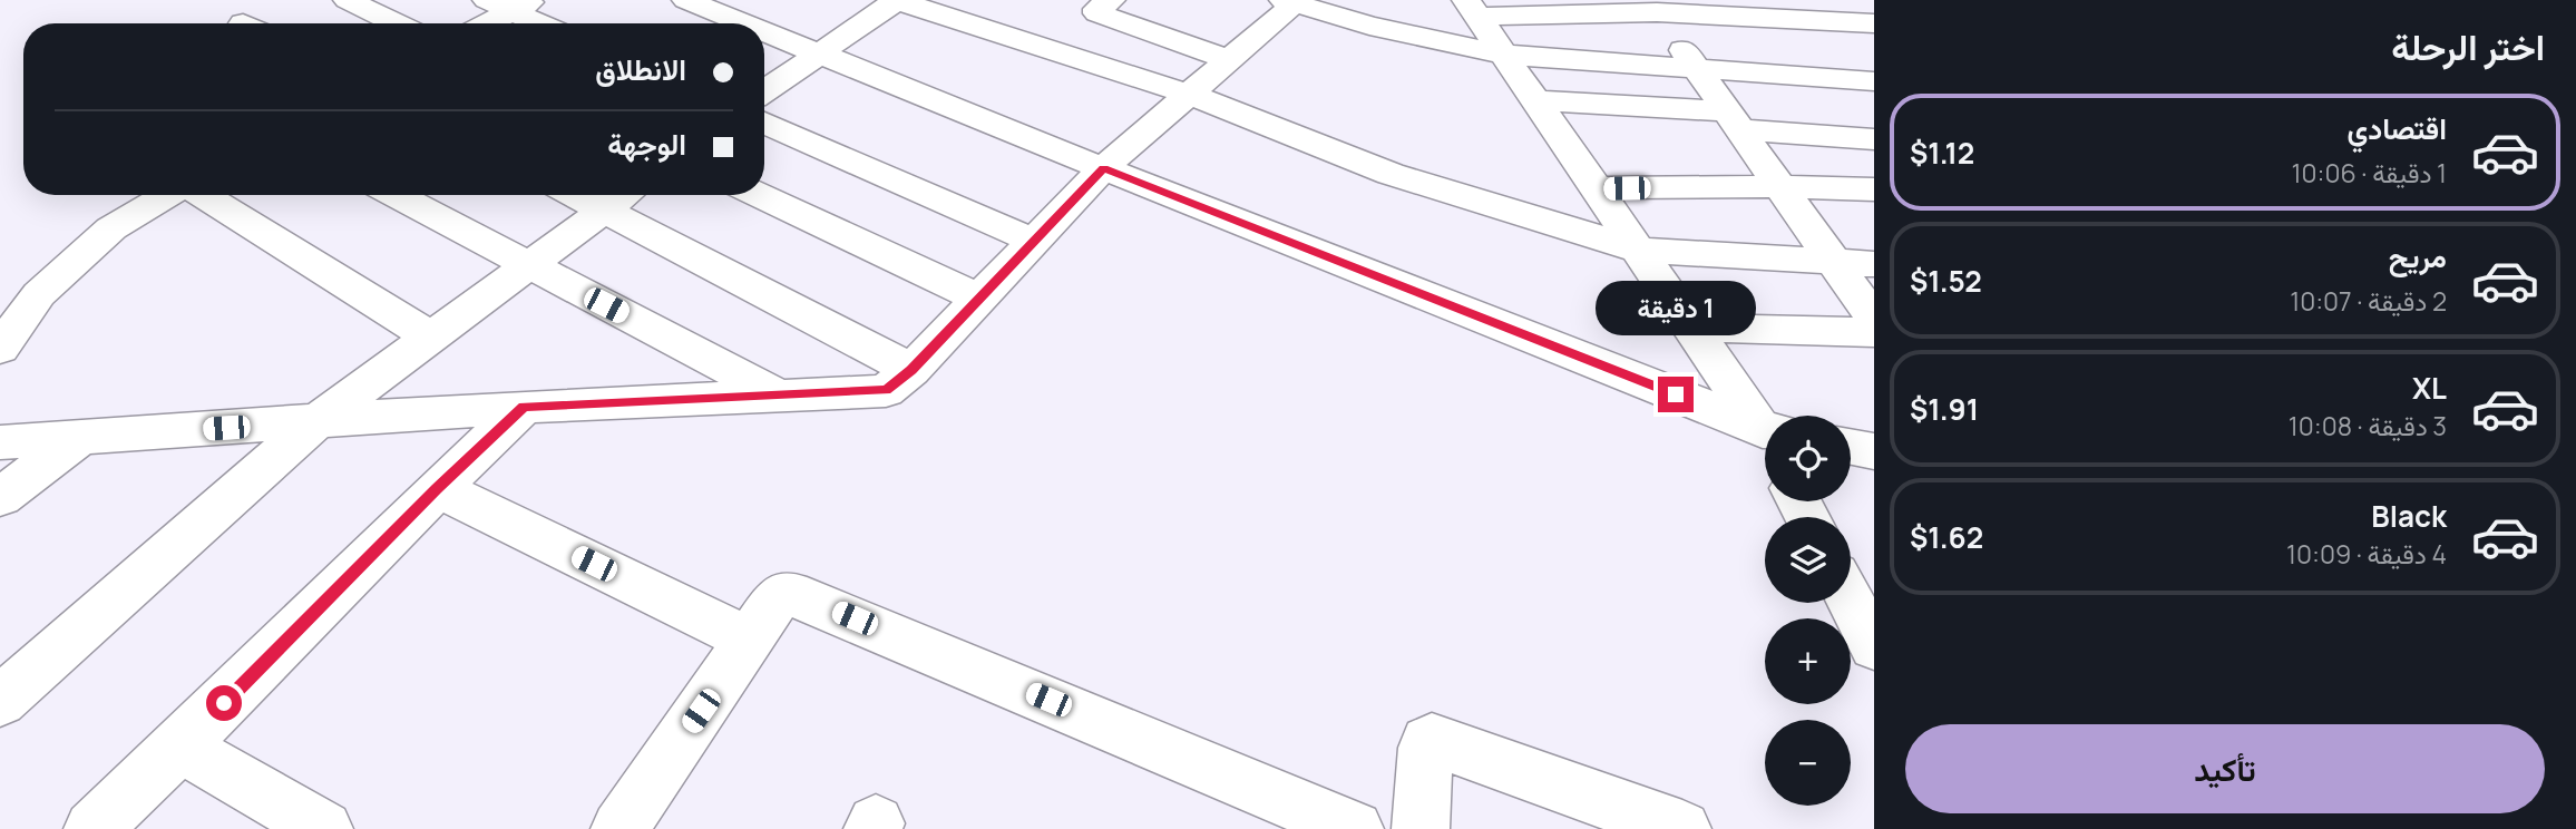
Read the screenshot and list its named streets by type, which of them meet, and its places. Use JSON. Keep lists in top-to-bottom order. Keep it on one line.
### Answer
{"page":{"heading":"اختر الرحلة","banner":["الانطلاق","الوجهة"],"list":[{"name":"اقتصادي","note":"1 دقيقة · 10:06","value":"$1.12"},{"name":"مريح","note":"2 دقيقة · 10:07","value":"$1.52"},{"name":"XL","note":"3 دقيقة · 10:08","value":"$1.91"},{"name":"Black","note":"4 دقيقة · 10:09","value":"$1.62"}],"bubble":"1 دقيقة","map_buttons":["+","−"],"buttons":"تأكيد"}}
